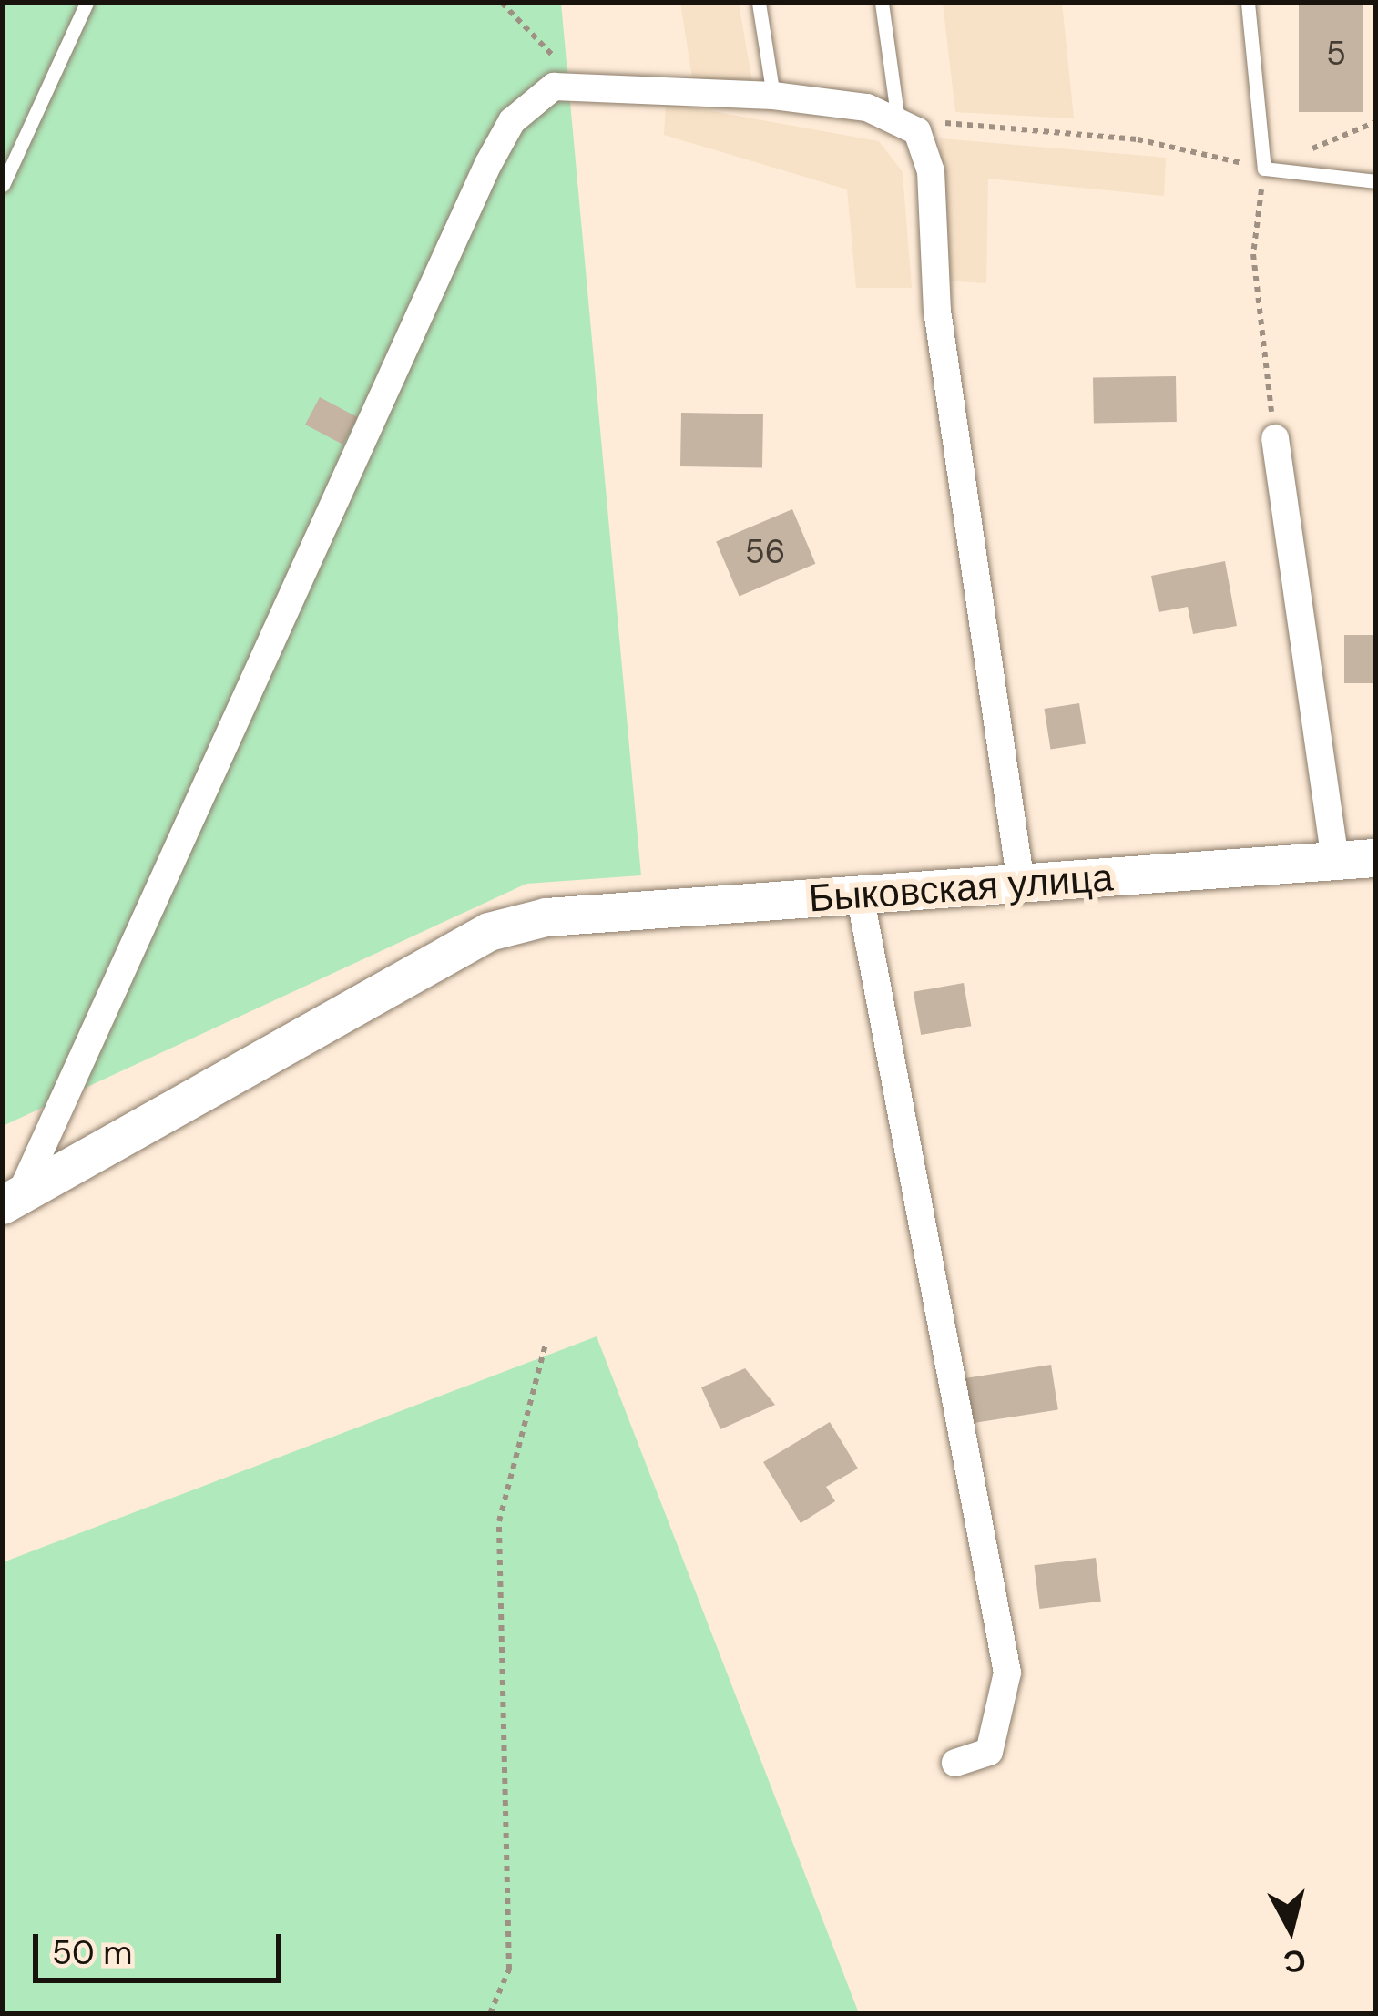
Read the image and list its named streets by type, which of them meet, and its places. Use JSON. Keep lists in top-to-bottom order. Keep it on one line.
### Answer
{"streets":{"street":["Быковская улица"]},"house_numbers":["5","56"],"scale_bar":"50 m","north":"bottom"}
